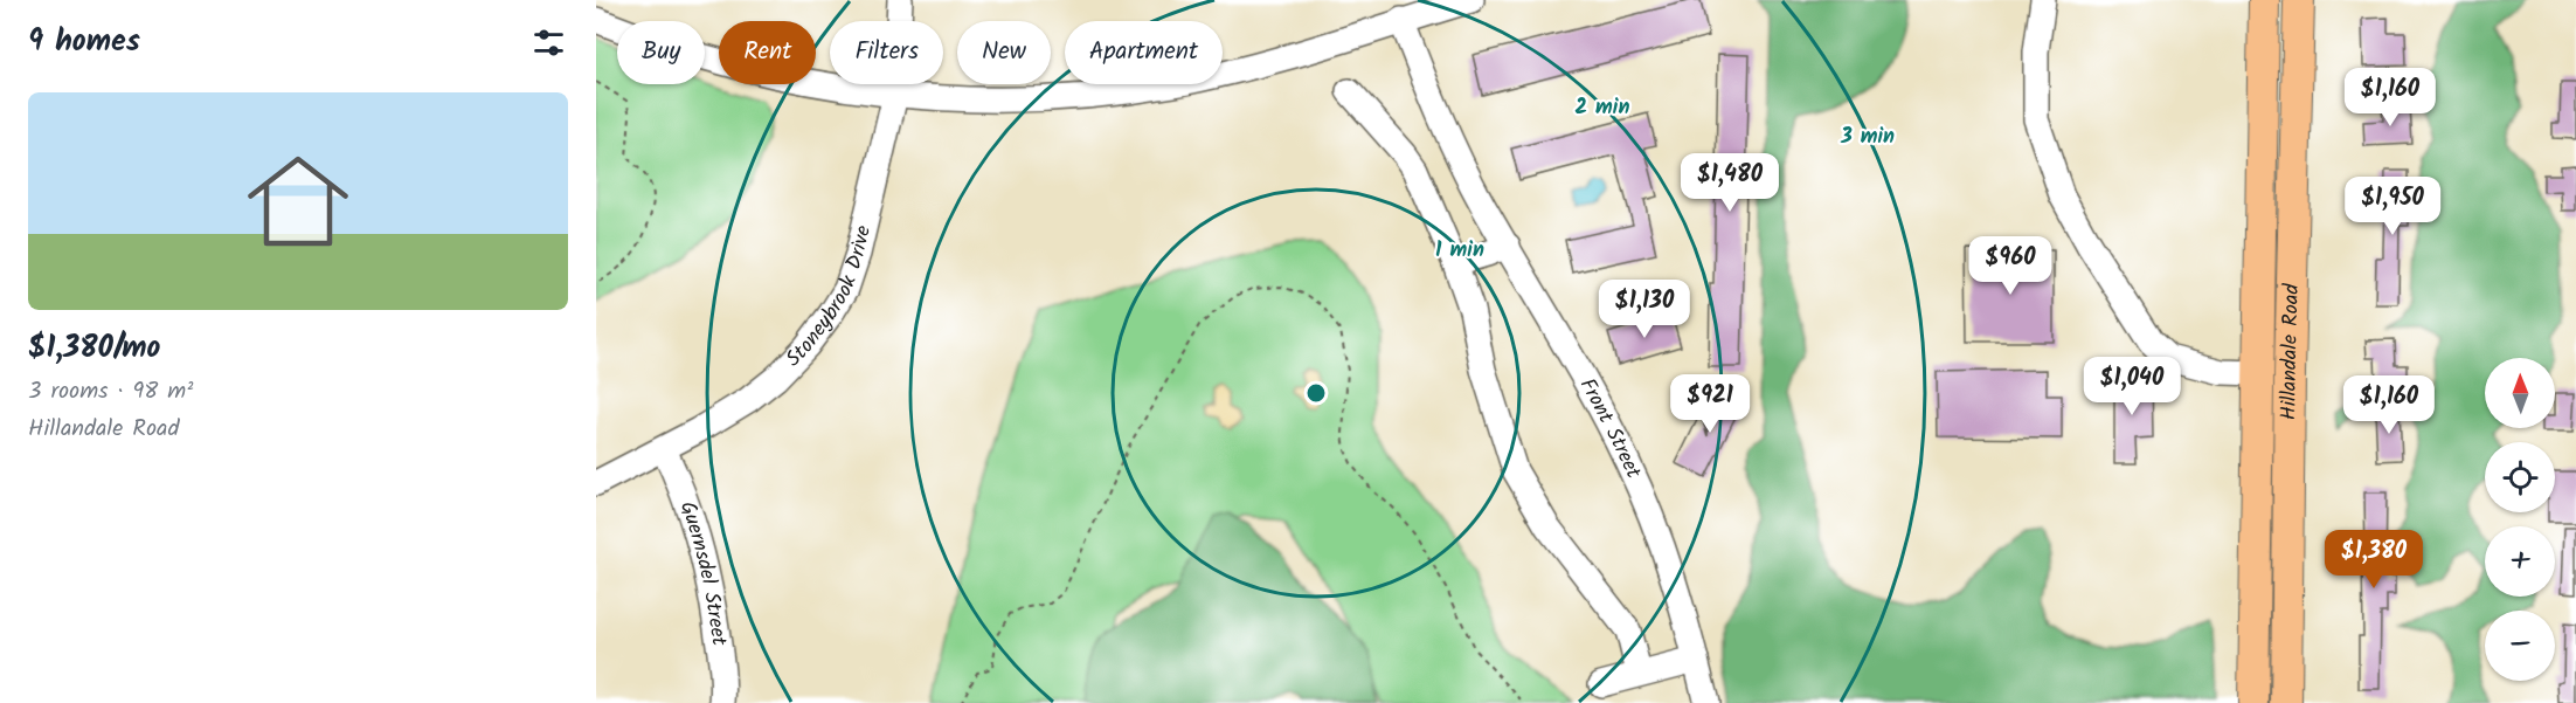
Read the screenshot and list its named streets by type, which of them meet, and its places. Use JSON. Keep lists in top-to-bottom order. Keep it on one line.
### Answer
{"streets":{"main road":["Hillandale Road"],"street":["Stoneybrook Drive","Front Street","Guernsdel Street"]},"crossings":[["Stoneybrook Drive","Guernsdel Street"]],"north":"top","page":{"heading":"9 homes","chip":["Buy","Rent","Filters","New","Apartment"],"price":["$1,160","$1,480","$1,950","$960","$1,130","$1,040","$921","$1,160","$1,380"],"list":[{"name":"$1,380/mo","note":"3 rooms · 98 m² · Hillandale Road"}],"map_buttons":["+","−"]},"rings":["2 min","3 min","1 min"]}
